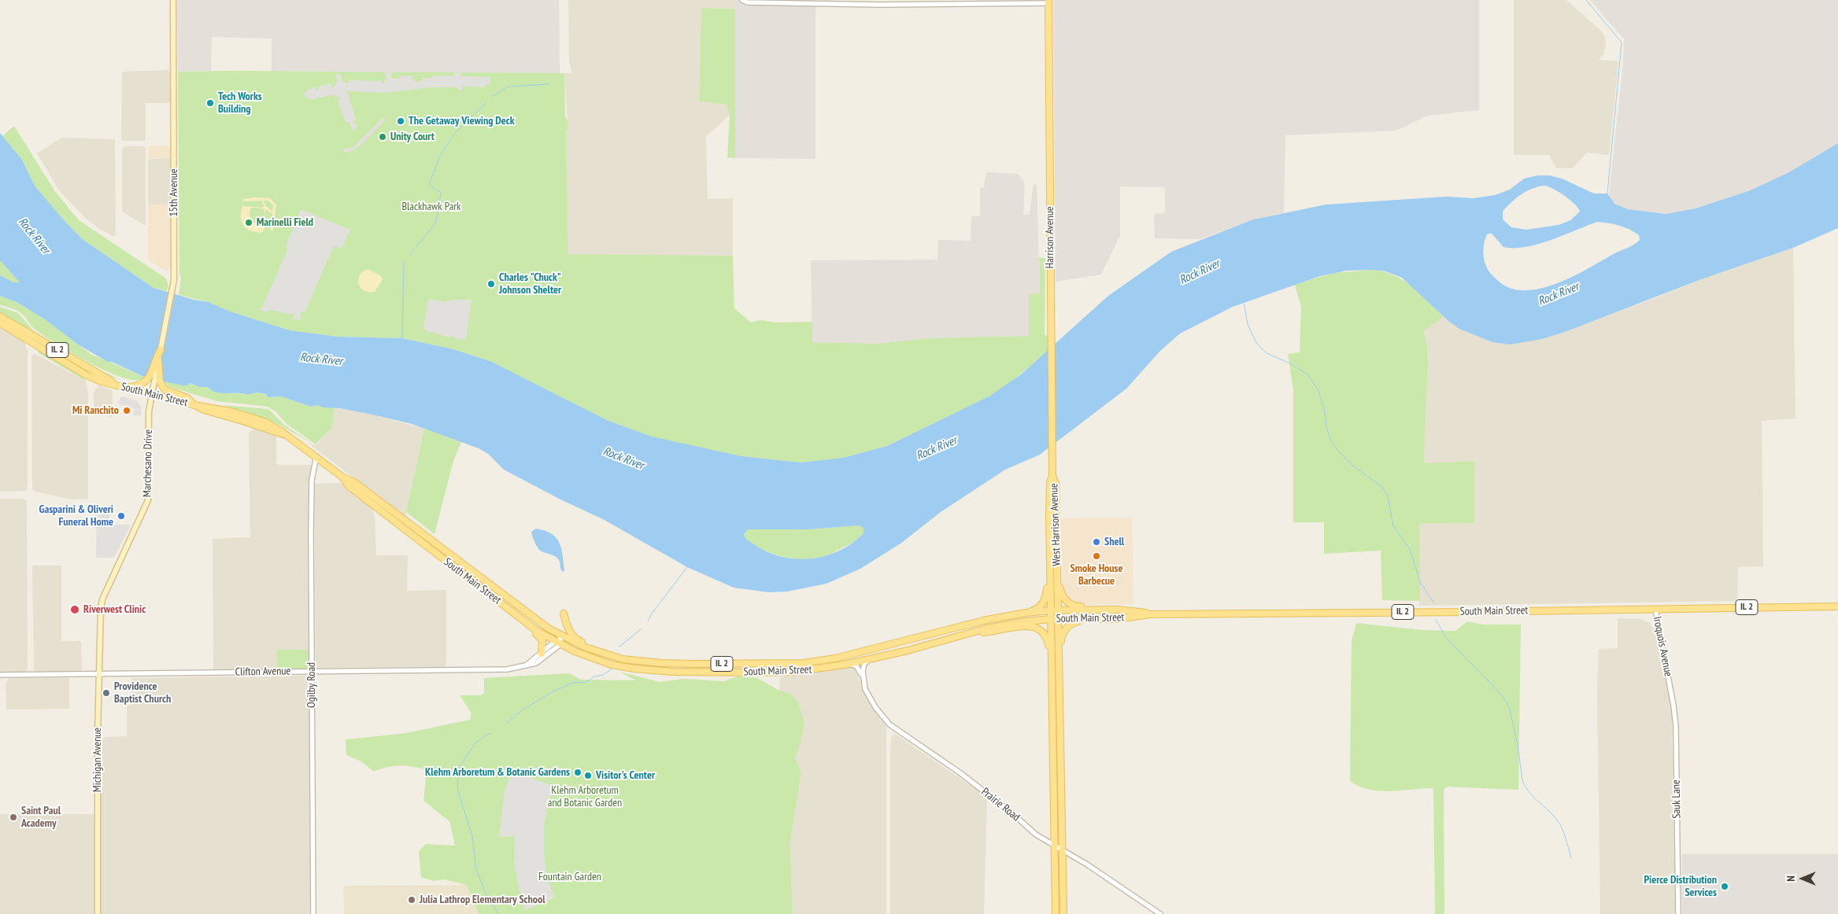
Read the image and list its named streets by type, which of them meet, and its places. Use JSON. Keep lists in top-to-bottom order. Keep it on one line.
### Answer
{"streets":{"main road":["15th Avenue","Harrison Avenue","IL 2","South Main Street","Marchesano Drive","West Harrison Avenue","Michigan Avenue"],"street":["Iroquois Avenue","Clifton Avenue","Ogilby Road","Sauk Lane","Prairie Road"]},"crossings":[["15th Avenue","Marchesano Drive"],["Harrison Avenue","West Harrison Avenue"],["South Main Street","Marchesano Drive"],["South Main Street","West Harrison Avenue"],["South Main Street","Iroquois Avenue"],["South Main Street","Clifton Avenue"],["South Main Street","Ogilby Road"],["Marchesano Drive","Michigan Avenue"],["West Harrison Avenue","Prairie Road"],["Iroquois Avenue","Sauk Lane"],["Clifton Avenue","Ogilby Road"],["Clifton Avenue","Michigan Avenue"]],"water":["Rock River"],"parks":["Blackhawk Park","Klehm Arboretum and Botanic Garden","Fountain Garden"],"places":["Tech Works Building","The Getaway Viewing Deck","Unity Court","Marinelli Field","Charles \"Chuck\" Johnson Shelter","Mi Ranchito","Gasparini & Oliveri Funeral Home","Shell","Smoke House Barbecue","Riverwest Clinic","Providence Baptist Church","Klehm Arboretum & Botanic Gardens","Visitor's Center","Saint Paul Academy","Pierce Distribution Services","Julia Lathrop Elementary School"],"north":"left"}
